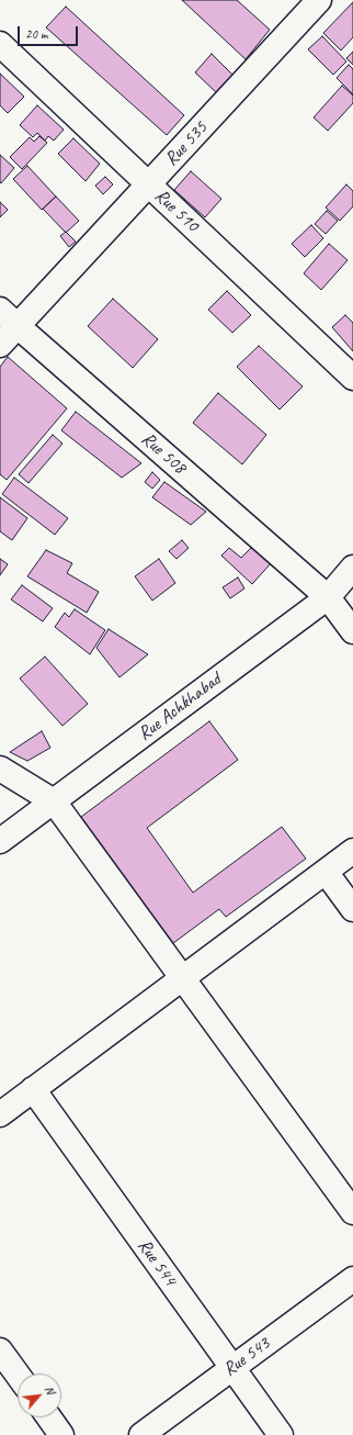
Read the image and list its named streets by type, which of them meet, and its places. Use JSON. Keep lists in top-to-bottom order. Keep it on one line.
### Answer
{"streets":{"street":["Rue 535","Rue 510","Rue 508","Rue Achkhabad","Rue 544","Rue 543"]},"crossings":[["Rue 535","Rue 510"],["Rue 535","Rue 508"],["Rue 508","Rue Achkhabad"],["Rue 544","Rue 543"]],"scale_bar":"20 m","north":"top right"}
